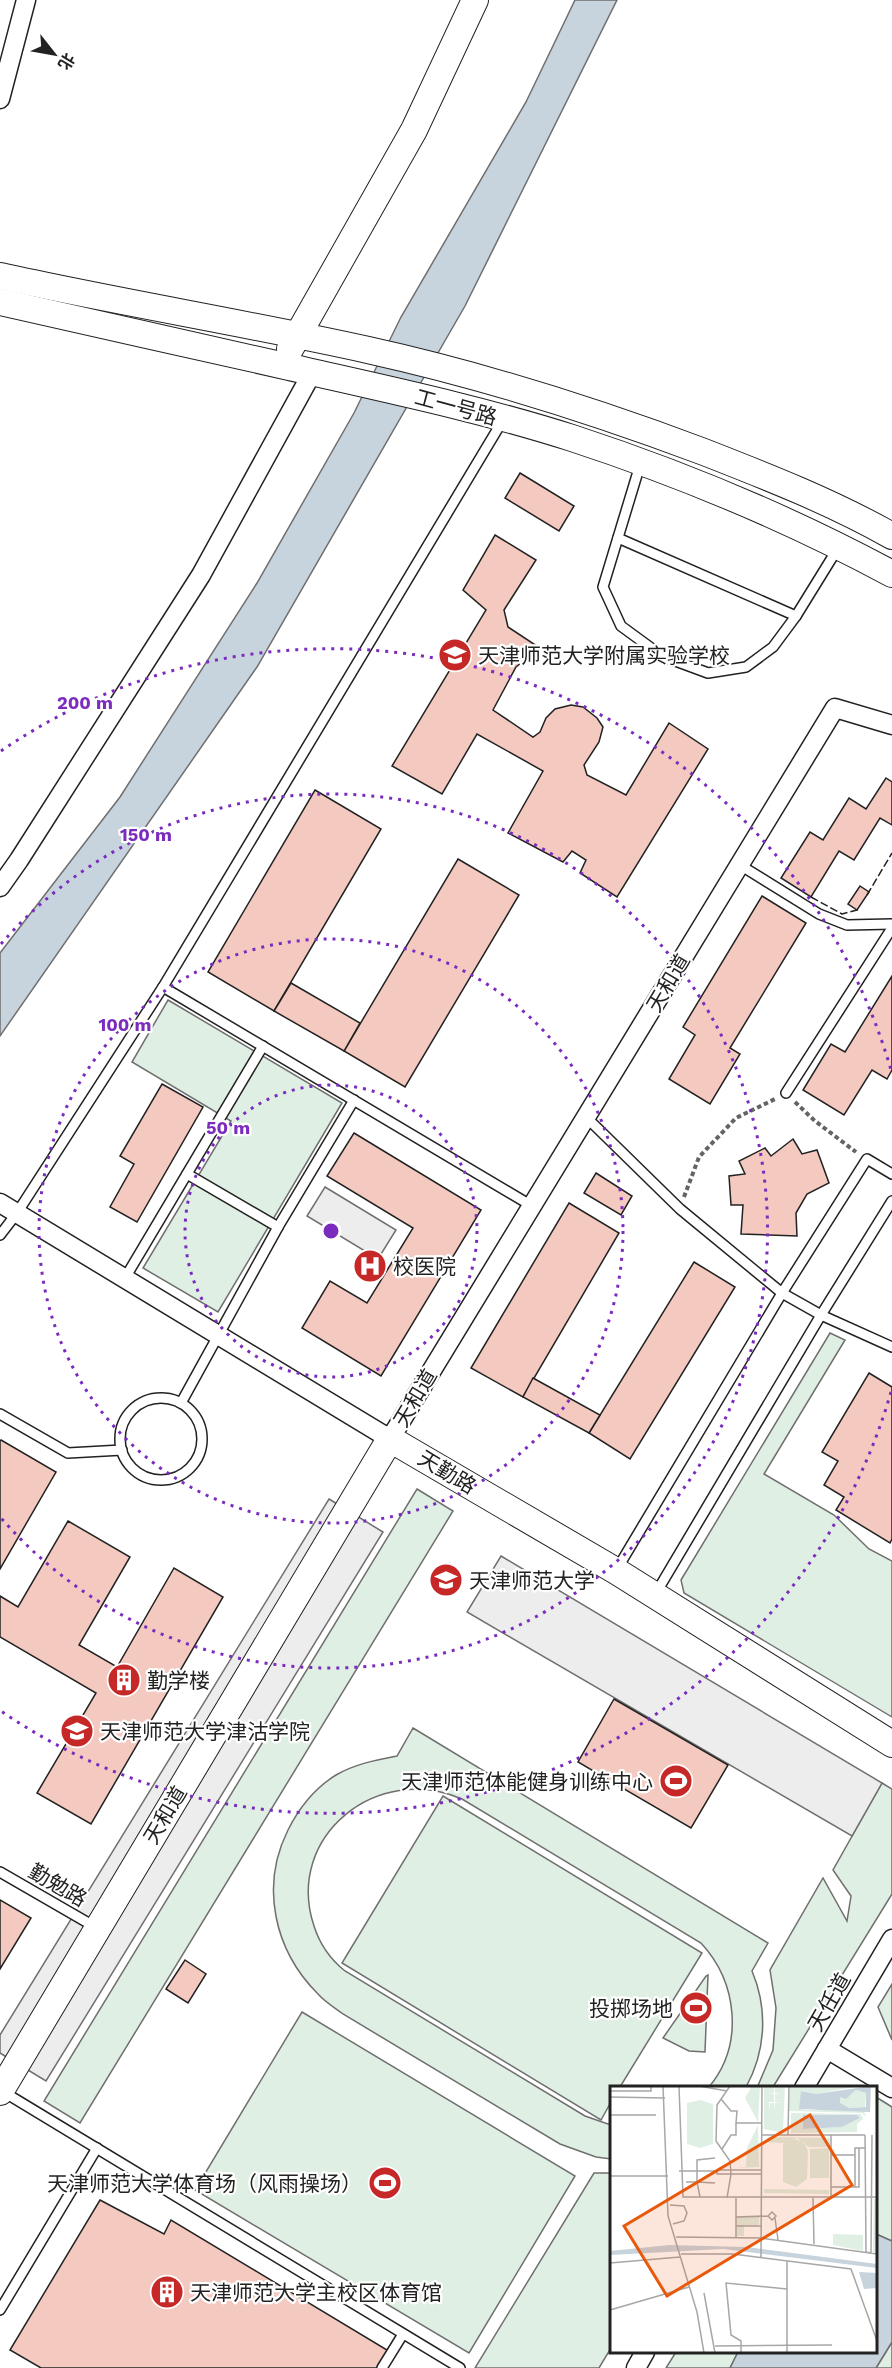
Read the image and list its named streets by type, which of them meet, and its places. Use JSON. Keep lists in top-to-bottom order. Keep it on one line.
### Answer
{"streets":{"main road":["工一号路","天和道","天勤路"],"street":["天任道"],"lane":["勤勉路"]},"crossings":[["天和道","天勤路"],["天和道","勤勉路"]],"places":{"school or university":["天津师范大学附属实验学校","天津师范大学","天津师范大学津沽学院"],"hospital":["校医院"],"building":["勤学楼","天津师范大学主校区体育馆"],"sports":["天津师范体能健身训练中心","投掷场地","天津师范大学体育场（风雨操场）"]},"north":"bottom right","rings":["200 m","150 m","100 m","50 m"]}
